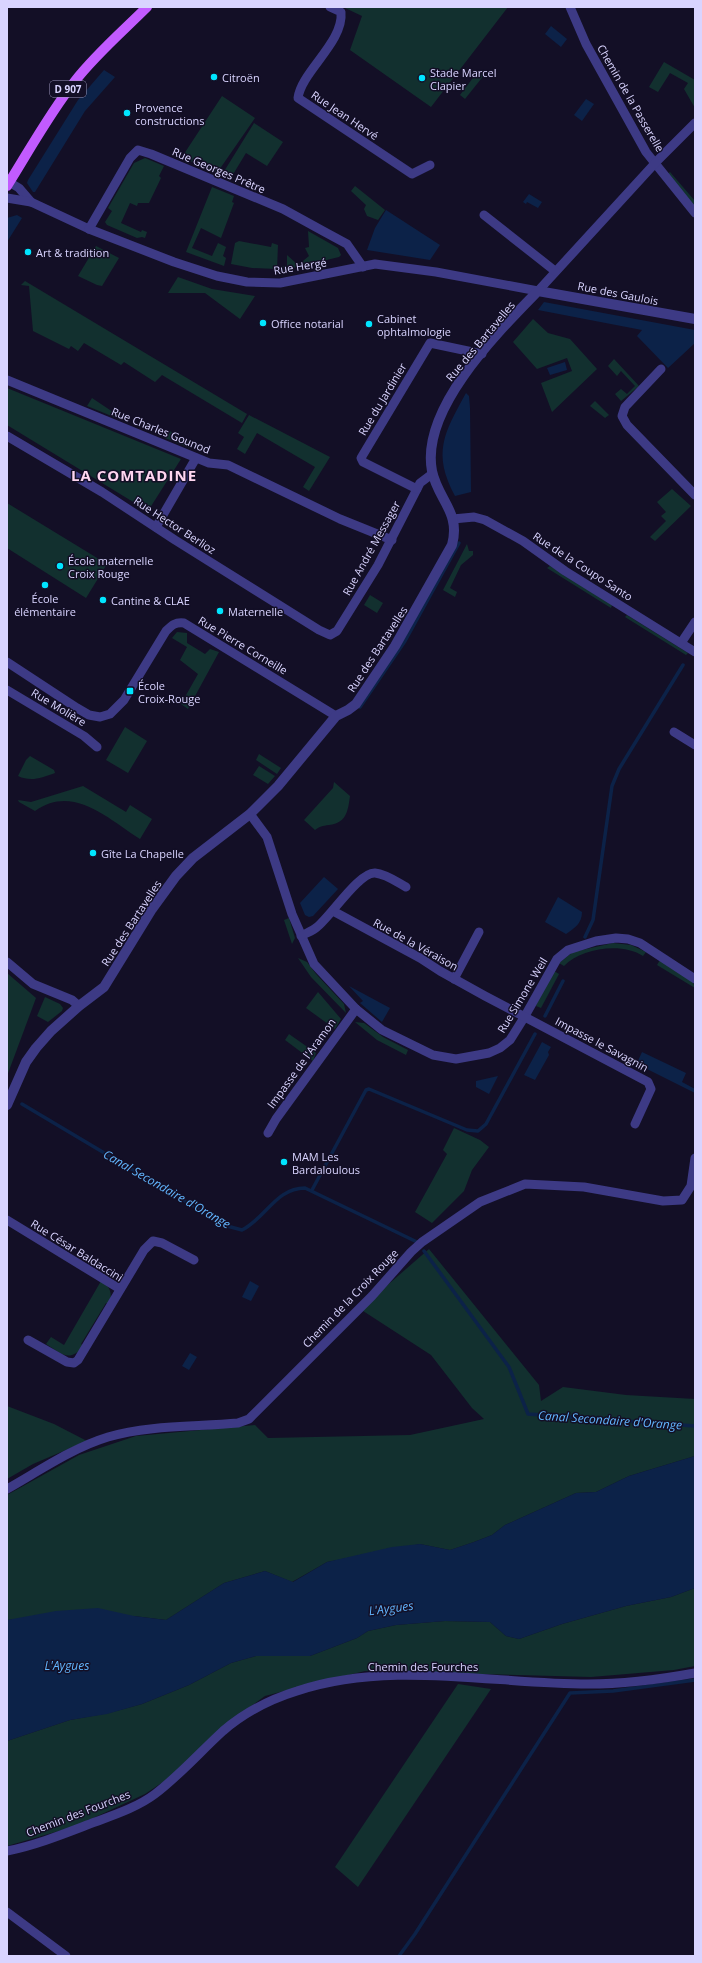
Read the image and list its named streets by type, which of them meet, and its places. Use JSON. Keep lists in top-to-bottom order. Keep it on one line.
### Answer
{"streets":{"main road":["D 907"],"street":["Chemin de la Passerelle","Rue Jean Hervé","Rue Georges Prêtre","Rue Hergé","Rue des Gaulois","Rue des Bartavelles","Rue du Jardinier","Rue Charles Gounod","Rue Hector Berlioz","Rue André Messager","Rue de la Coupo Santo","Rue Pierre Corneille","Rue Molière","Rue de la Véraison","Rue Simone Weil","Impasse le Savagnin","Impasse de l'Aramon","Rue César Baldaccini","Chemin de la Croix Rouge","Chemin des Fourches"]},"crossings":[["D 907","Rue Hergé"],["Chemin de la Passerelle","Rue des Bartavelles"],["Rue Georges Prêtre","Rue Hergé"],["Rue Hergé","Rue des Gaulois"],["Rue Hergé","Rue des Bartavelles"],["Rue des Gaulois","Rue des Bartavelles"],["Rue des Bartavelles","Rue du Jardinier"],["Rue des Bartavelles","Rue André Messager"],["Rue des Bartavelles","Rue de la Coupo Santo"],["Rue des Bartavelles","Rue Pierre Corneille"],["Rue des Bartavelles","Rue Simone Weil"],["Rue du Jardinier","Rue André Messager"],["Rue Charles Gounod","Rue André Messager"],["Rue Hector Berlioz","Rue André Messager"],["Rue de la Véraison","Rue Simone Weil"],["Rue de la Véraison","Impasse le Savagnin"],["Rue Simone Weil","Impasse le Savagnin"],["Rue Simone Weil","Impasse de l'Aramon"]],"districts":["LA COMTADINE"],"water":["Canal Secondaire d'Orange","L'Aygues"],"places":{"other":["Citroën","Stade Marcel Clapier","Provence constructions","Art & tradition","Office notarial","Cabinet ophtalmologie","École maternelle Croix Rouge","École élémentaire","Cantine & CLAE","Maternelle","Gîte La Chapelle","MAM Les Bardaloulous"],"transit":["École Croix-Rouge"]}}
